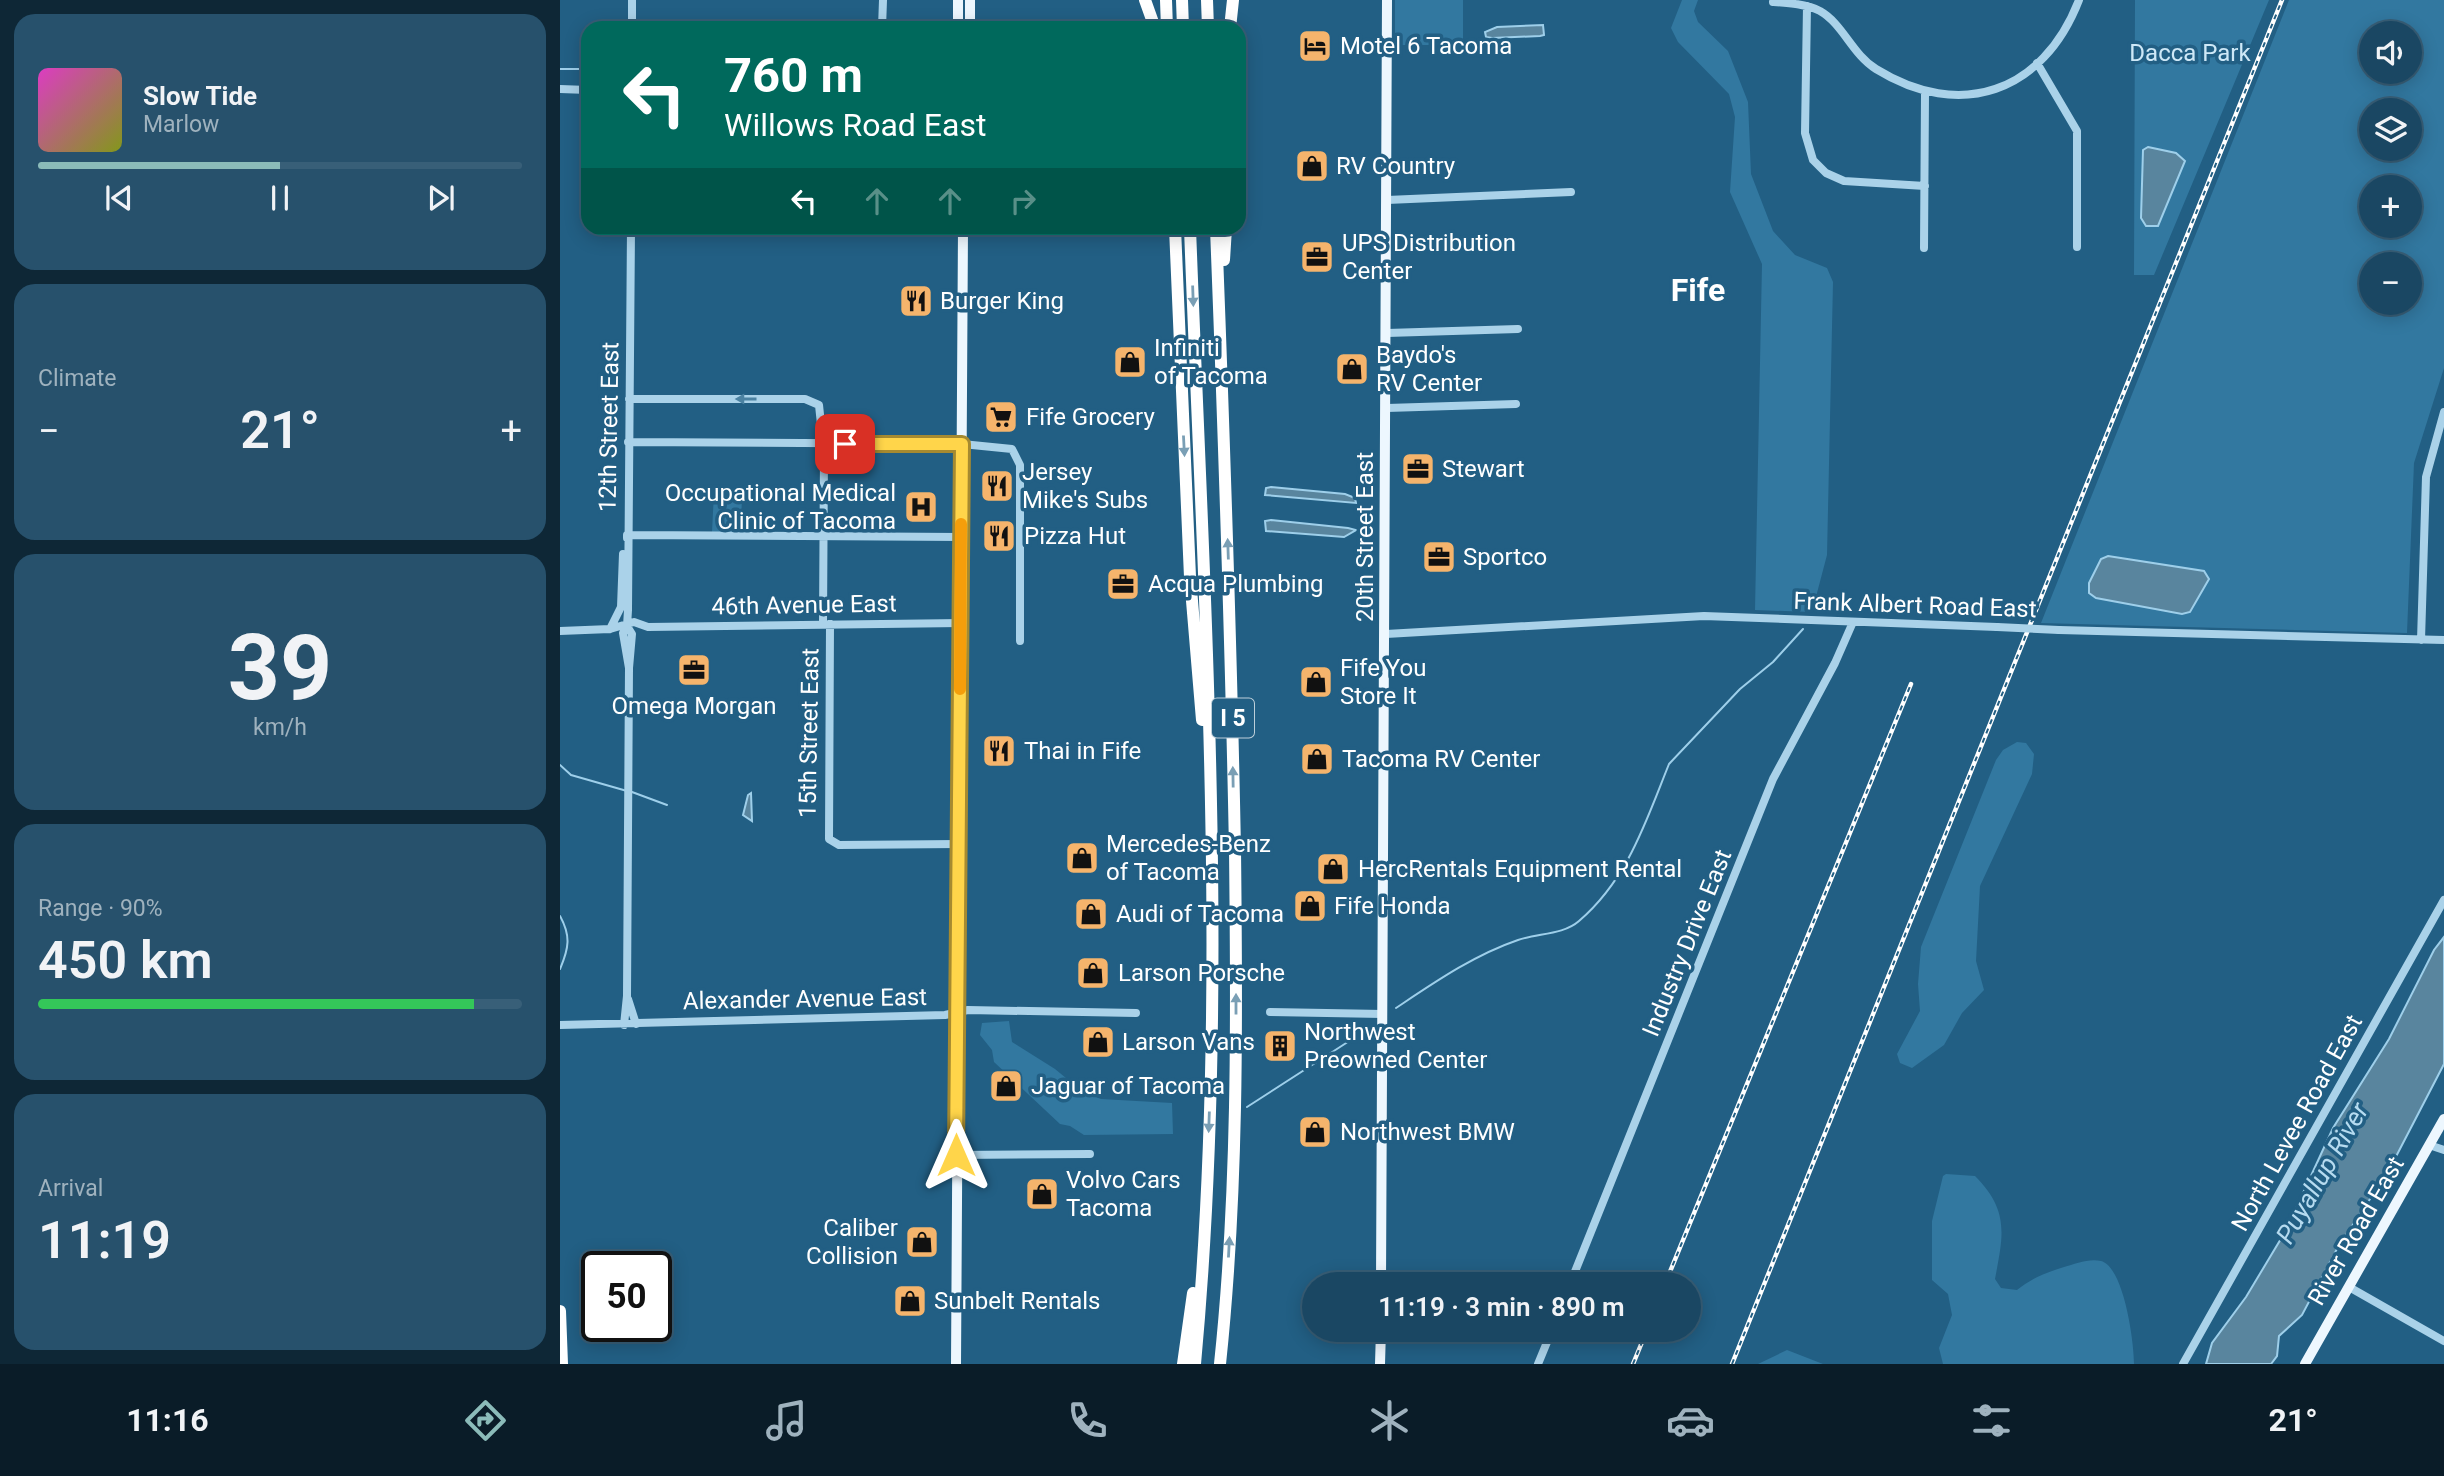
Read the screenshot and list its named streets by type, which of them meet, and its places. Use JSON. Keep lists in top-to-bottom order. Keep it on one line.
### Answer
{"streets":{"highway":["I 5"],"main road":["20th Street East","River Road East"],"street":["12th Street East","46th Avenue East","Frank Albert Road East","15th Street East","Industry Drive East","Alexander Avenue East","North Levee Road East"]},"crossings":[["12th Street East","46th Avenue East"],["12th Street East","15th Street East"],["12th Street East","Alexander Avenue East"],["20th Street East","Frank Albert Road East"],["46th Avenue East","15th Street East"],["Frank Albert Road East","Industry Drive East"]],"districts":["Fife"],"water":["Puyallup River"],"parks":["Dacca Park"],"places":{"hotel":["Motel 6 Tacoma"],"shop":["RV Country","Infiniti of Tacoma","Baydo's RV Center","Fife You Store It","Tacoma RV Center","Mercedes-Benz of Tacoma","HercRentals Equipment Rental","Fife Honda","Audi of Tacoma","Larson Porsche","Larson Vans","Jaguar of Tacoma","Northwest BMW","Volvo Cars Tacoma","Caliber Collision","Sunbelt Rentals"],"office":["UPS Distribution Center","Stewart","Sportco","Acqua Plumbing","Omega Morgan"],"restaurant":["Burger King","Jersey Mike's Subs","Pizza Hut","Thai in Fife"],"supermarket":["Fife Grocery"],"hospital":["Occupational Medical Clinic of Tacoma"],"building":["Northwest Preowned Center"]},"page":{"map_buttons":["+","−"],"turn":["760 m","Willows Road East"],"song":["Slow Tide","Marlow"],"tile":["Climate",["39","km/h"],["Range · 90%","450 km"],["Arrival","11:19"]],"heat":["−","21°","+"],"limit":"50","trip":"11:19 · 3 min · 890 m","tabs":["11:16","21°"]}}
